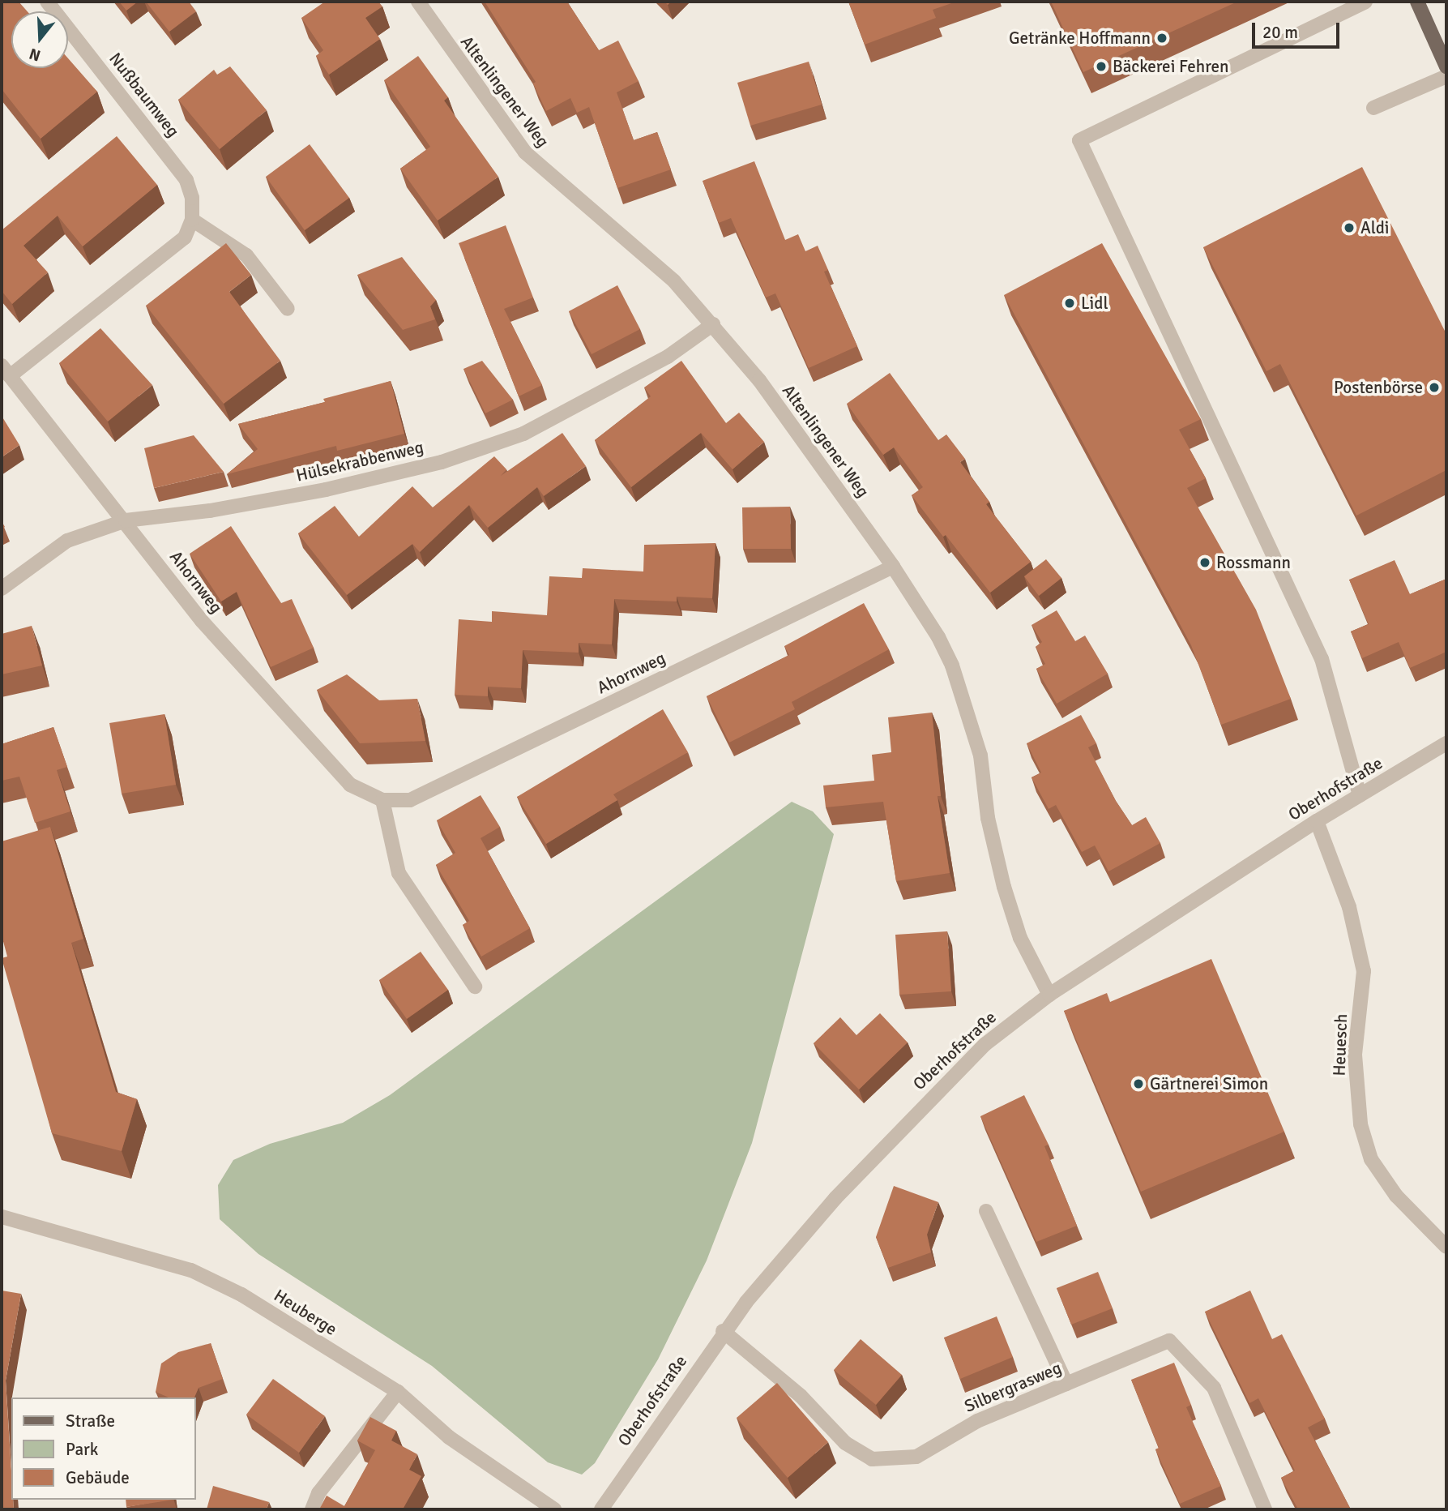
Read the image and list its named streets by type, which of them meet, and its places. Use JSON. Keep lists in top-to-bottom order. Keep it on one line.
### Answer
{"streets":{"street":["Altenlingener Weg","Nußbaumweg","Hülsekrabbenweg","Ahornweg","Oberhofstraße","Heuesch","Heuberge","Silbergrasweg"]},"crossings":[["Altenlingener Weg","Hülsekrabbenweg"],["Altenlingener Weg","Ahornweg"],["Altenlingener Weg","Oberhofstraße"],["Hülsekrabbenweg","Ahornweg"],["Oberhofstraße","Heuesch"],["Oberhofstraße","Silbergrasweg"]],"places":["Getränke Hoffmann","Bäckerei Fehren","Aldi","Lidl","Postenbörse","Rossmann","Gärtnerei Simon"],"legend":["Straße","Park","Gebäude"],"scale_bar":"20 m","north":"bottom"}
